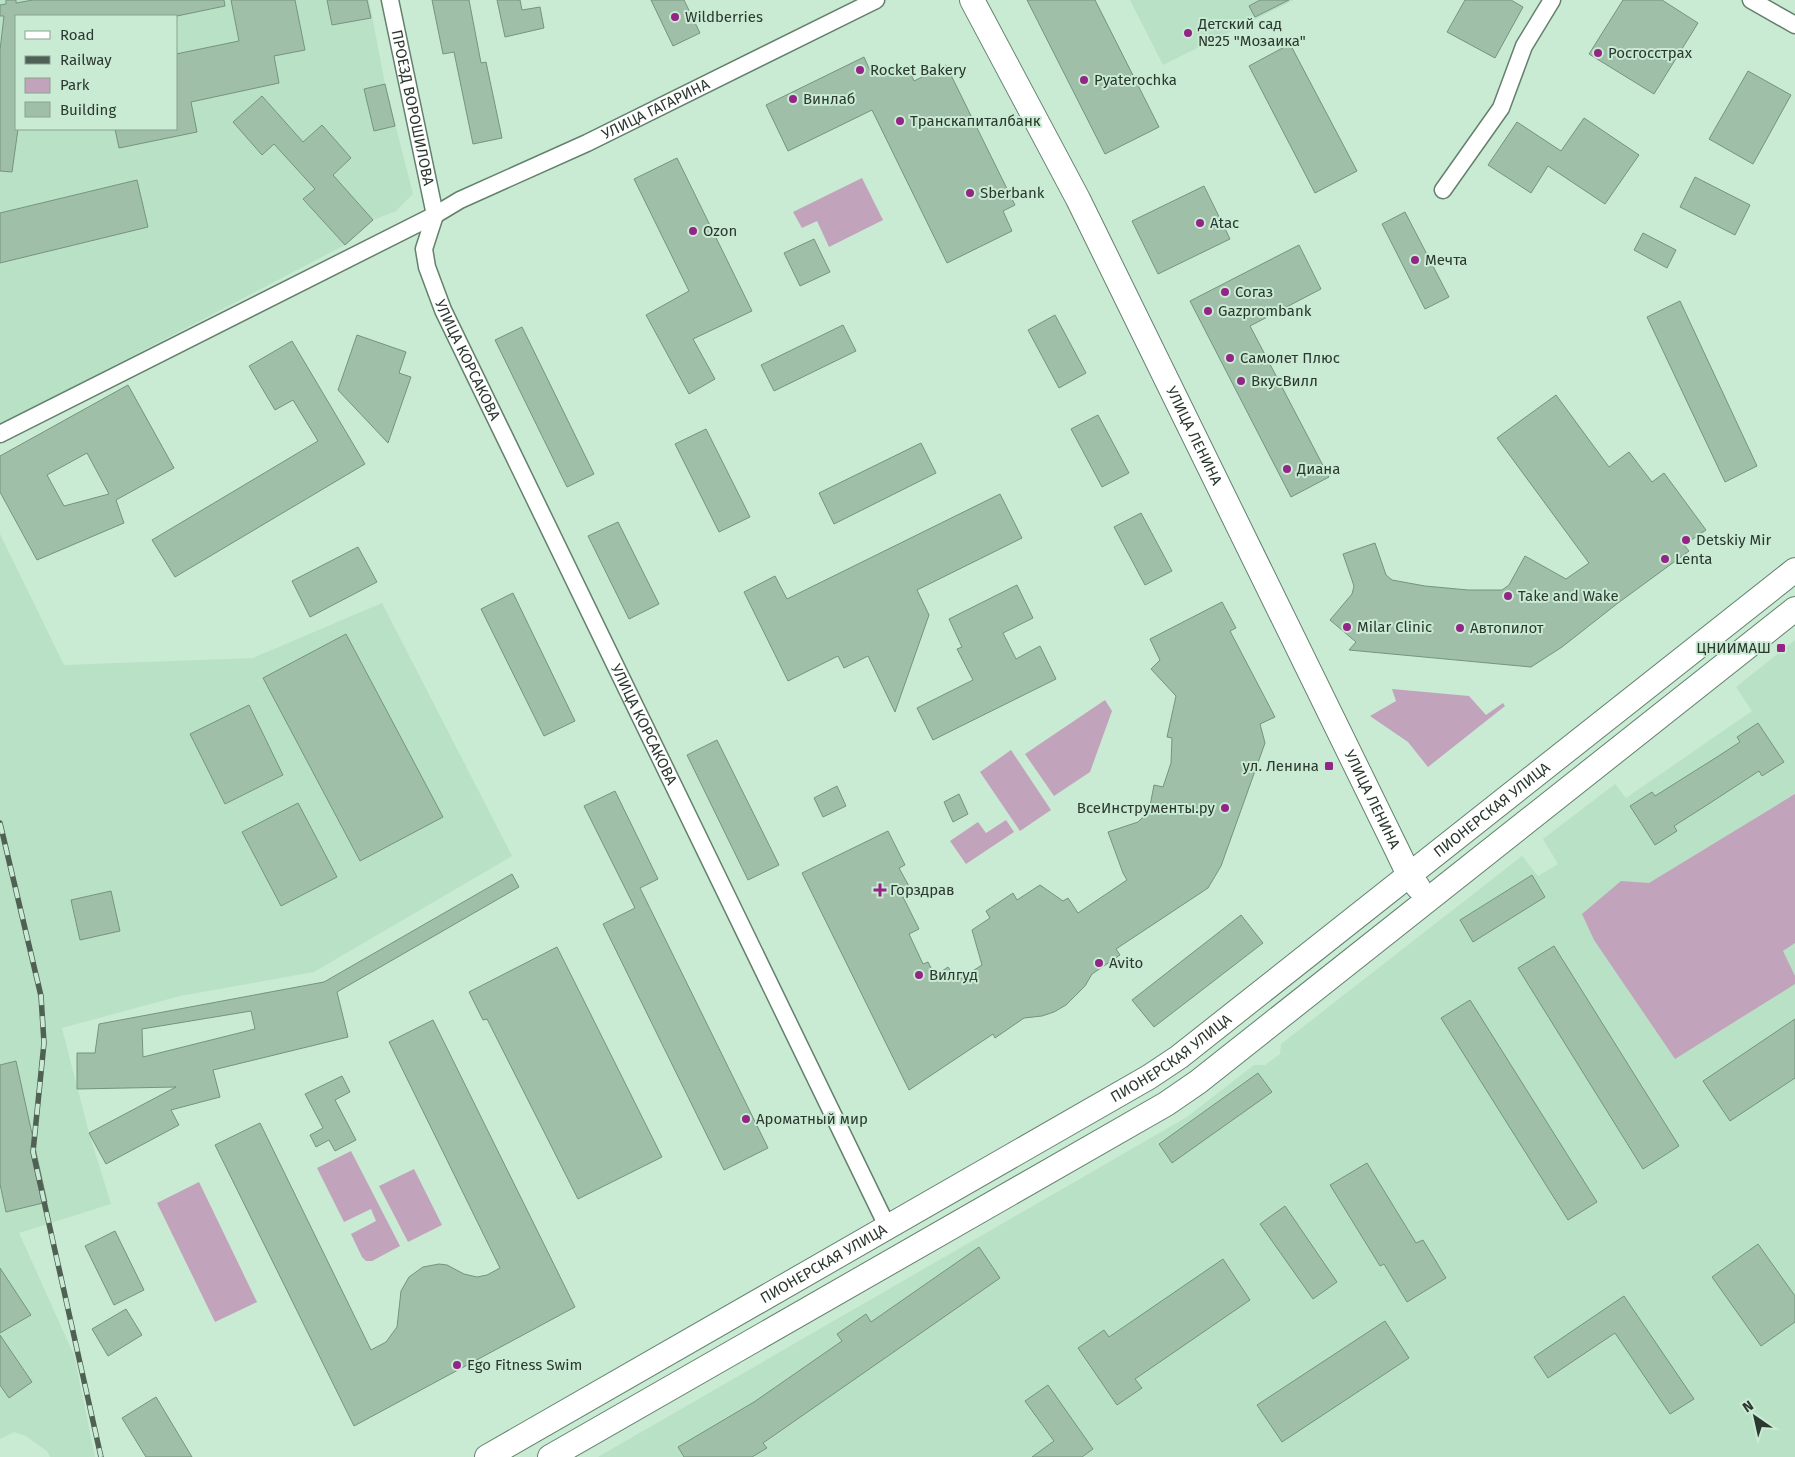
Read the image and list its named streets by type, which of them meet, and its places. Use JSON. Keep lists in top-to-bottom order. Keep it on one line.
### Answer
{"streets":{"main road":["УЛИЦА ЛЕНИНА","ПИОНЕРСКАЯ УЛИЦА"],"street":["ПРОЕЗД ВОРОШИЛОВА","УЛИЦА ГАГАРИНА","УЛИЦА КОРСАКОВА"]},"crossings":[["ПРОЕЗД ВОРОШИЛОВА","УЛИЦА ГАГАРИНА"],["ПРОЕЗД ВОРОШИЛОВА","УЛИЦА КОРСАКОВА"],["УЛИЦА ГАГАРИНА","УЛИЦА КОРСАКОВА"],["УЛИЦА КОРСАКОВА","ПИОНЕРСКАЯ УЛИЦА"],["УЛИЦА ЛЕНИНА","ПИОНЕРСКАЯ УЛИЦА"]],"places":{"other":["Wildberries","Детский сад №25 \"Мозаика\"","Росгосстрах","Rocket Bakery","Pyaterochka","Винлаб","Транскапиталбанк","Sberbank","Atac","Ozon","Мечта","Согаз","Gazprombank","Самолет Плюс","ВкусВилл","Диана","Detskiy Mir","Lenta","Take and Wake","Milar Clinic","Автопилот","ВсеИнструменты.ру","Avito","Вилгуд","Ароматный мир","Ego Fitness Swim"],"transit":["ЦНИИМАШ","ул. Ленина"],"health":["Горздрав"]},"legend":["Road","Railway","Park","Building"],"north":"top left"}
